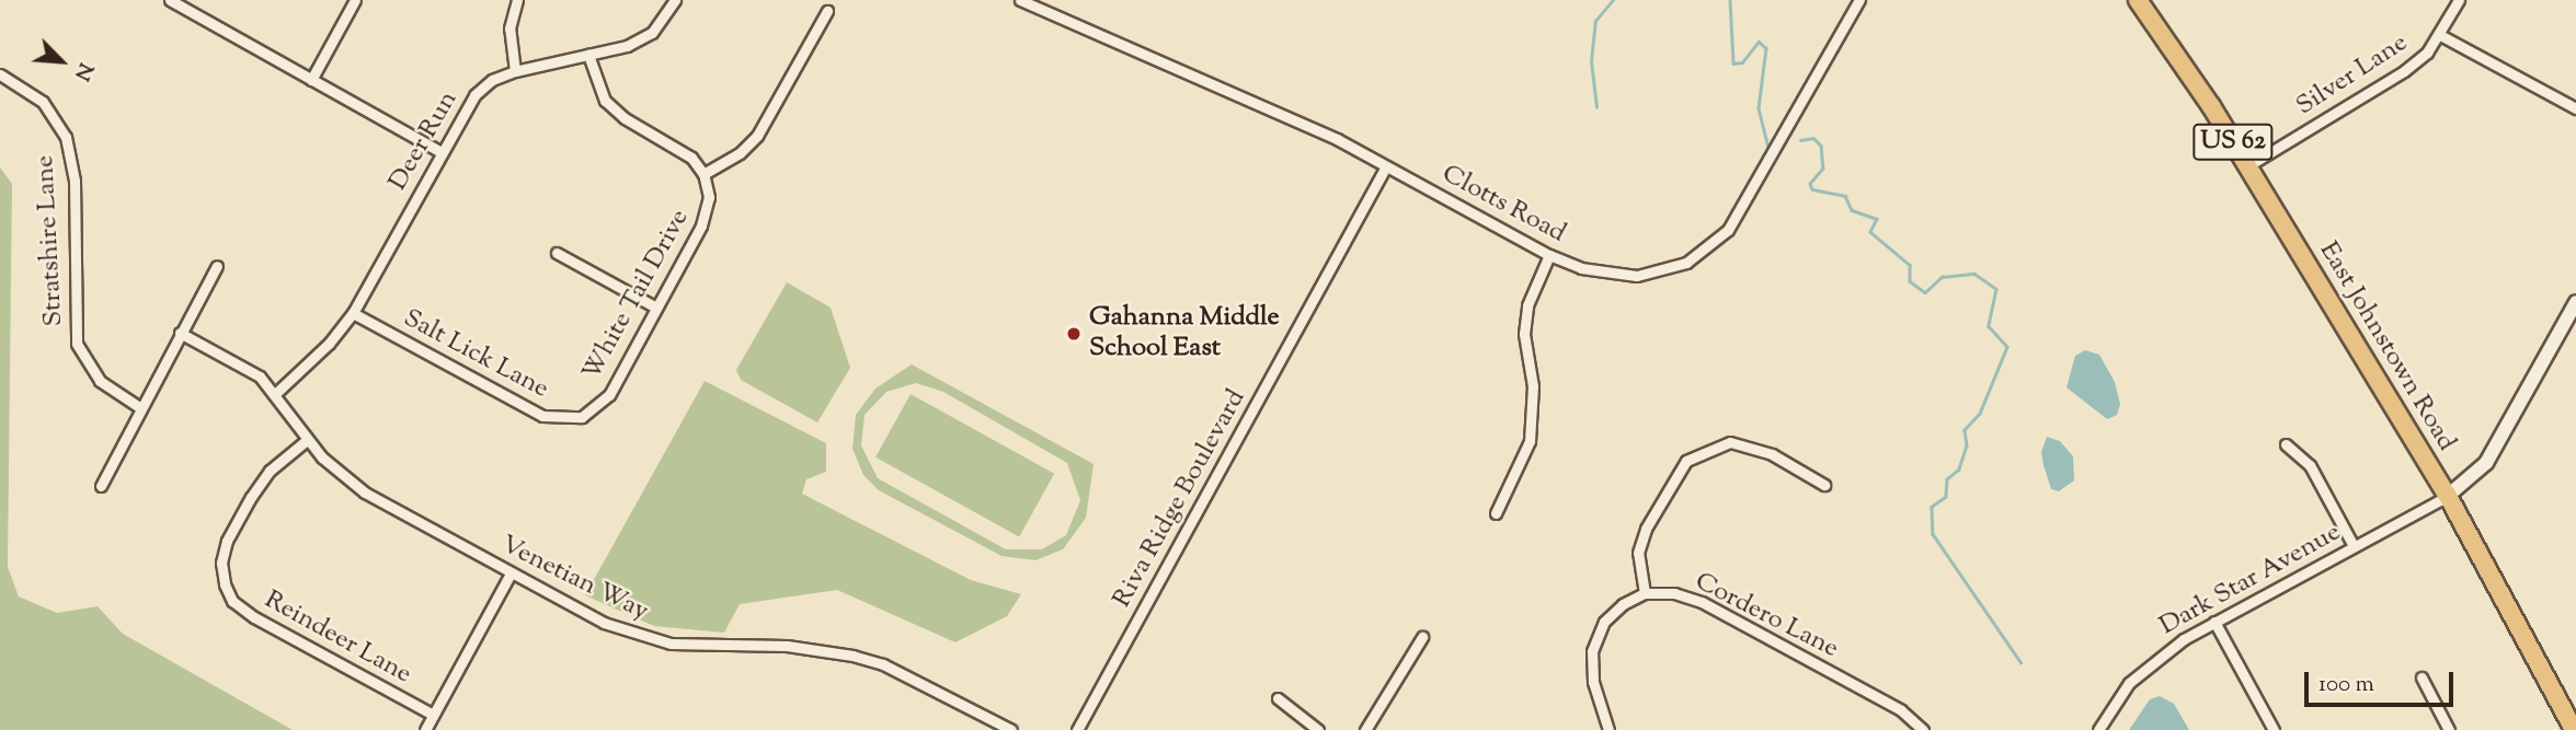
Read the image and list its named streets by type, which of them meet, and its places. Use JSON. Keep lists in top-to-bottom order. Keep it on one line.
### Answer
{"streets":{"highway":["US 62","East Johnstown Road"],"street":["Silver Lane","Deer Run","Clotts Road","Stratshire Lane","White Tail Drive","Salt Lick Lane","Riva Ridge Boulevard","Venetian Way","Dark Star Avenue","Cordero Lane","Reindeer Lane"]},"crossings":[["Silver Lane","East Johnstown Road"],["Deer Run","Salt Lick Lane"],["Deer Run","Venetian Way"],["Clotts Road","Riva Ridge Boulevard"],["White Tail Drive","Salt Lick Lane"],["East Johnstown Road","Dark Star Avenue"],["Venetian Way","Reindeer Lane"]],"places":["Gahanna Middle School East"],"scale_bar":"100 m","north":"bottom right"}
